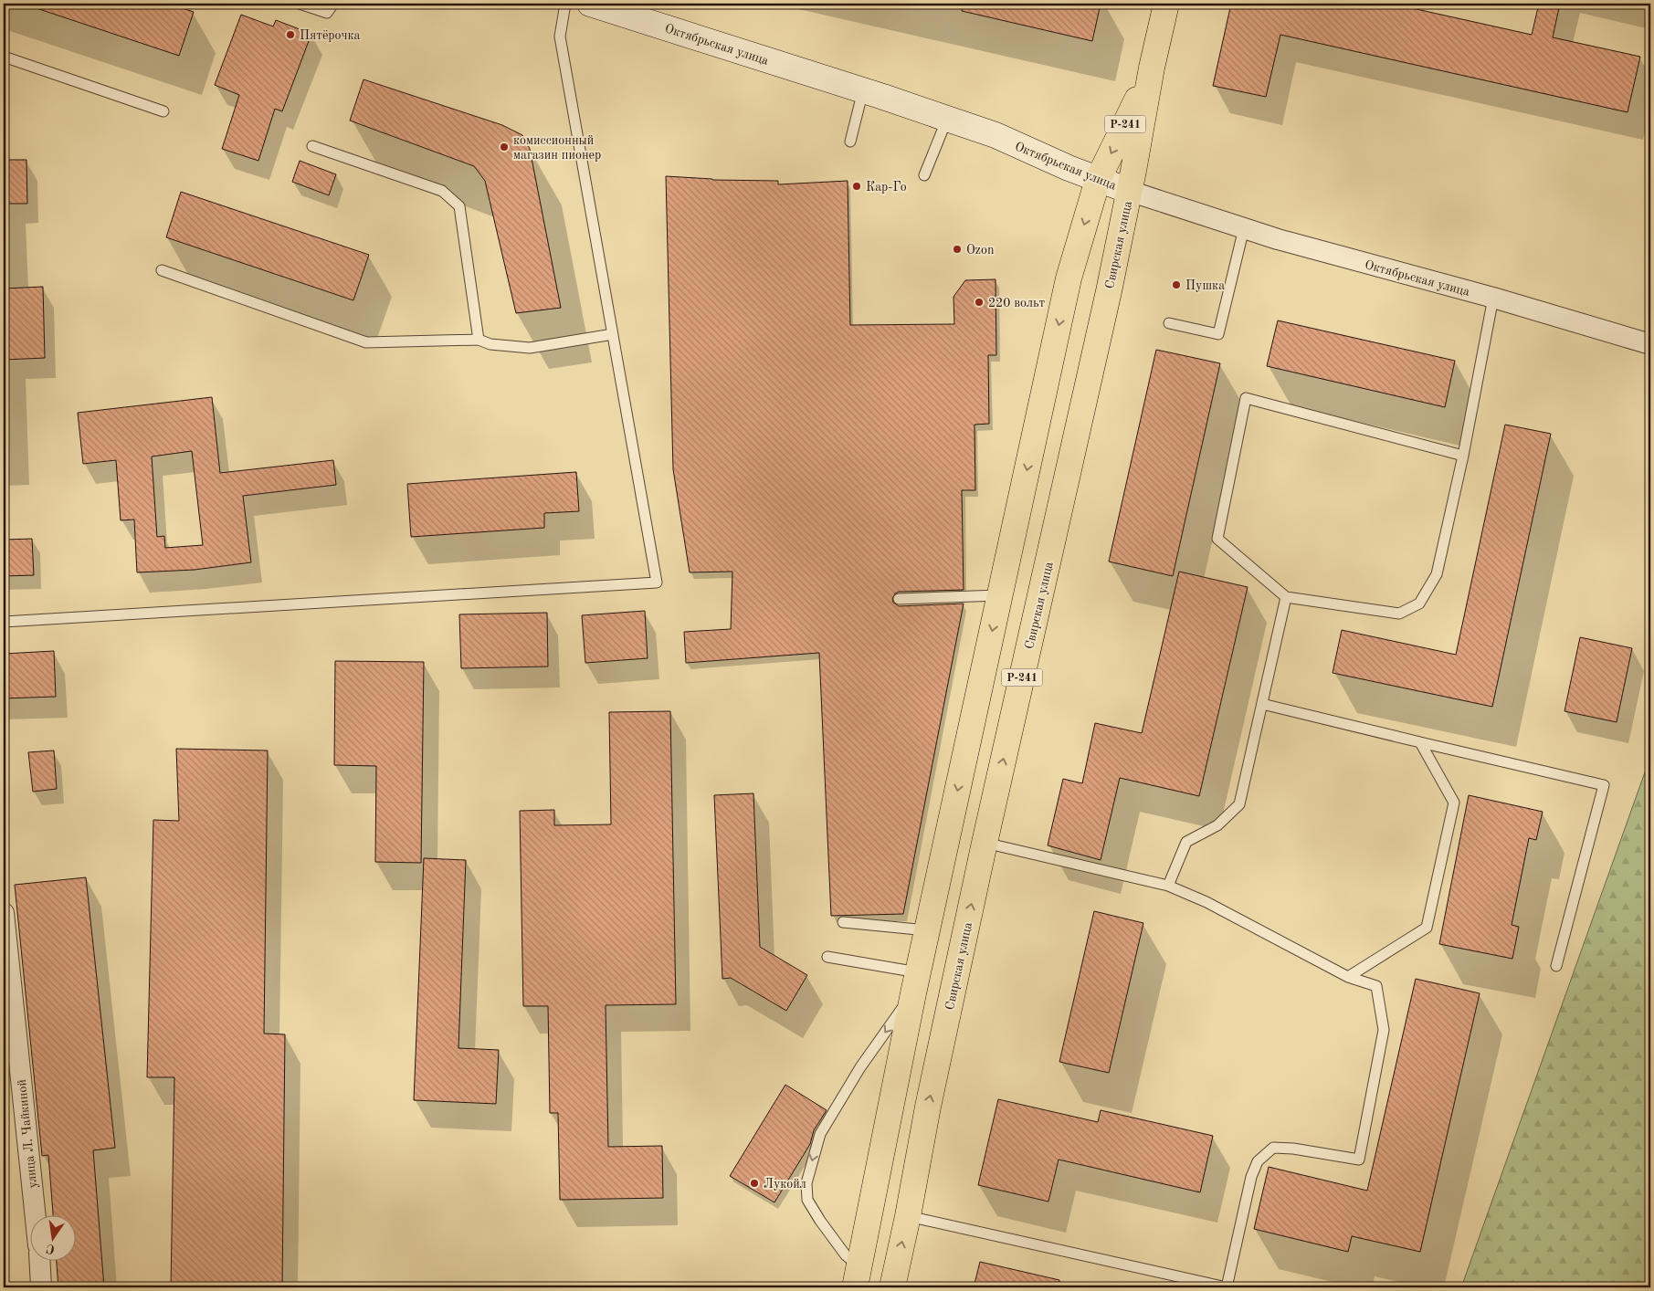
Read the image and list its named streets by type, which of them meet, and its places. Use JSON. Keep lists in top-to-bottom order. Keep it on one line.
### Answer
{"streets":{"highway":["Р-241","Свирская улица"],"main road":["Октябрьская улица"],"street":["улица Л. Чайкиной"]},"crossings":[["Октябрьская улица","Р-241"],["Октябрьская улица","Свирская улица"],["Р-241","Свирская улица"]],"places":["Пятёрочка","комиссионный магазин пионер","Кар-Го","Ozon","Пушка","220 вольт","Лукойл"],"north":"bottom"}
